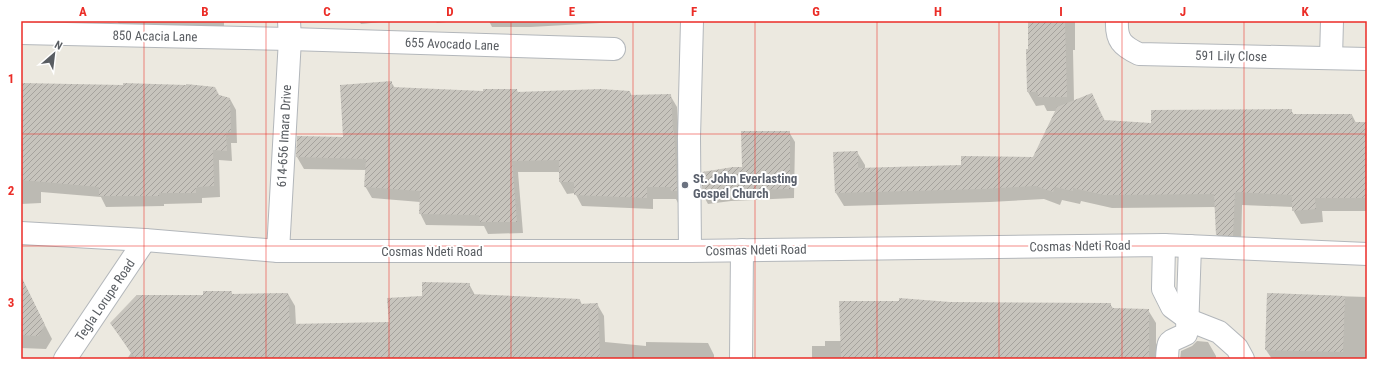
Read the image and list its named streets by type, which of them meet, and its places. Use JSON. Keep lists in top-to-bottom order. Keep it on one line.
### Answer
{"streets":{"street":["850 Acacia Lane","655 Avocado Lane","591 Lily Close","614-656 Imara Drive","Cosmas Ndeti Road","Tegla Lorupe Road"]},"crossings":[["850 Acacia Lane","655 Avocado Lane"],["850 Acacia Lane","614-656 Imara Drive"],["655 Avocado Lane","614-656 Imara Drive"],["614-656 Imara Drive","Cosmas Ndeti Road"],["Cosmas Ndeti Road","Tegla Lorupe Road"]],"places":["St. John Everlasting Gospel Church"],"north":"top right","grid":{"columns":["A","B","C","D","E","F","G","H","I","J","K"],"rows":["1","2","3"]}}
